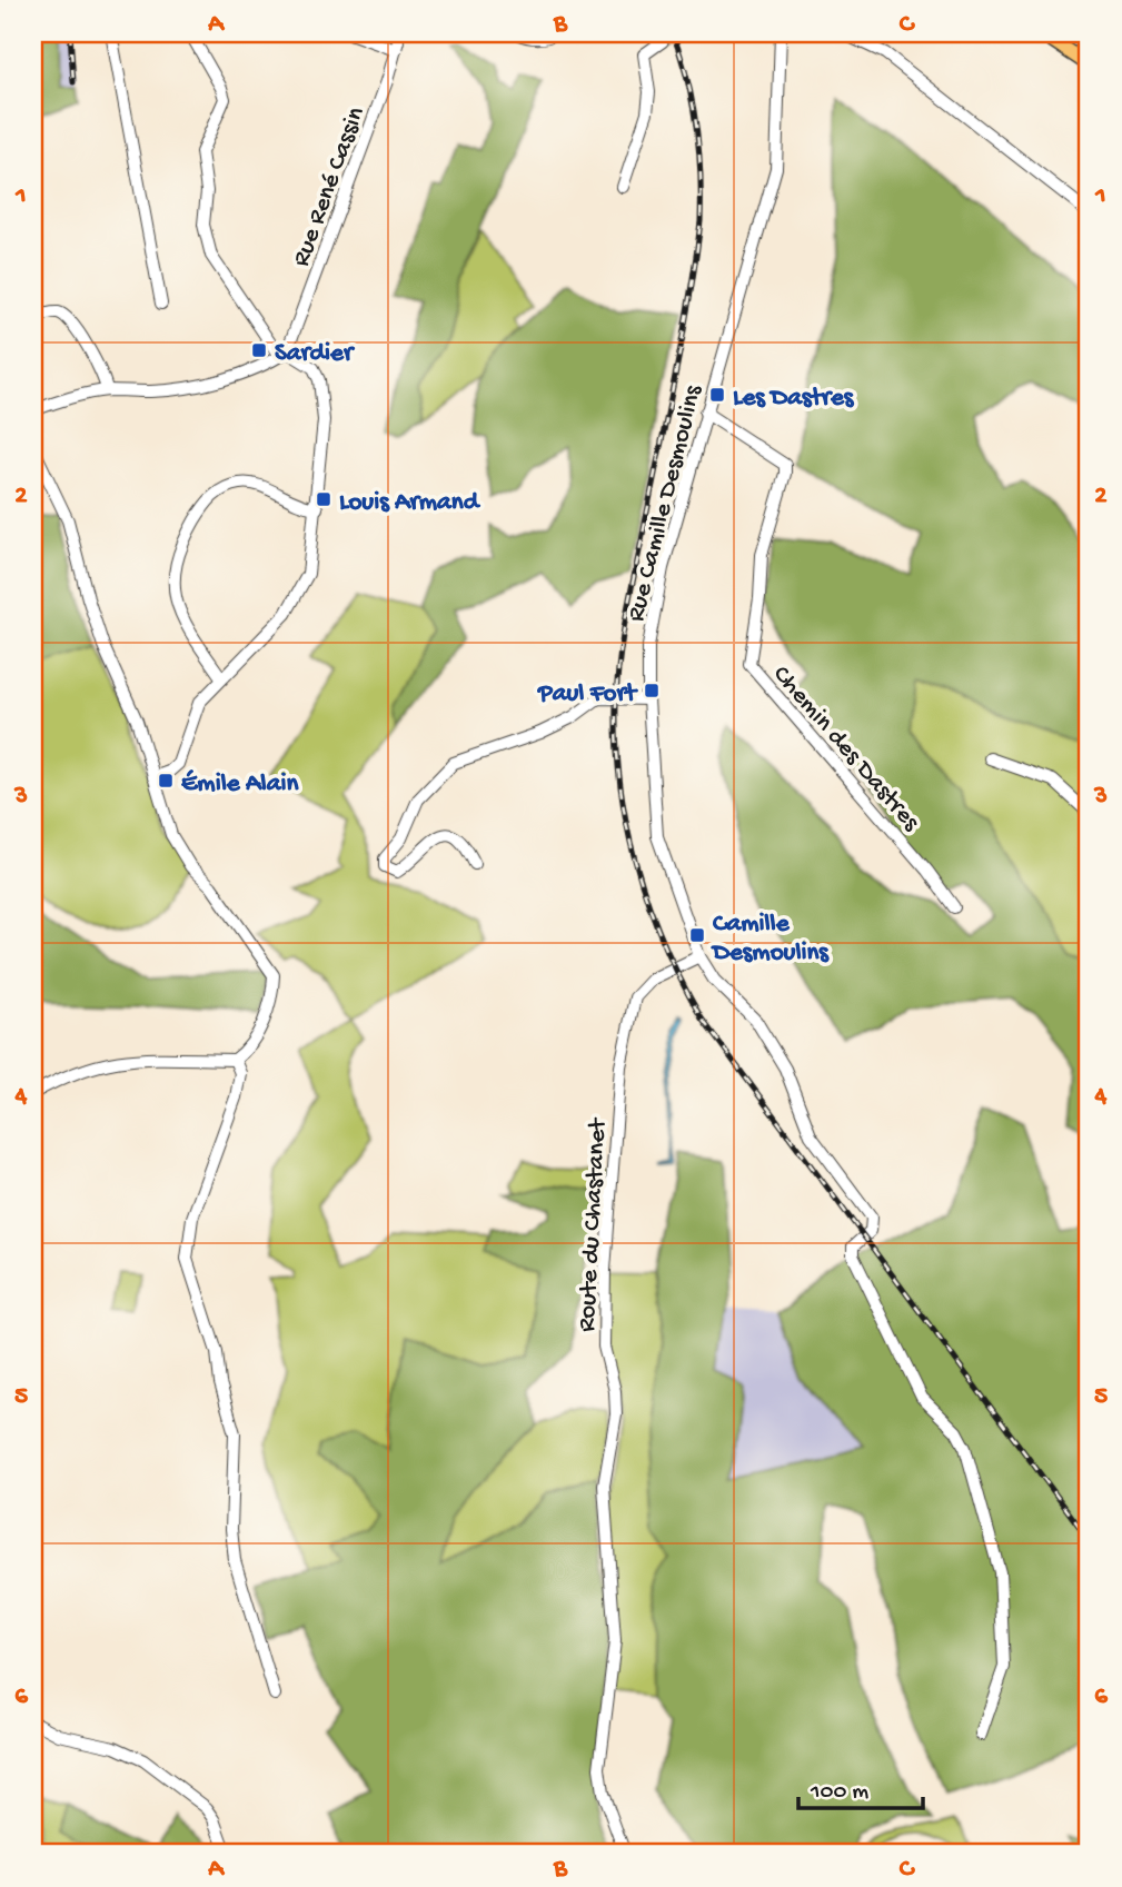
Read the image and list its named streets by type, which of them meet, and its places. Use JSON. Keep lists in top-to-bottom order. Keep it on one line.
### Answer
{"streets":{"street":["Rue René Cassin","Rue Camille Desmoulins","Chemin des Dastres","Route du Chastanet"]},"crossings":[["Rue Camille Desmoulins","Chemin des Dastres"],["Rue Camille Desmoulins","Route du Chastanet"]],"places":{"transit":["Sardier","Les Dastres","Louis Armand","Paul Fort","Émile Alain","Camille Desmoulins"]},"scale_bar":"100 m","grid":{"columns":["A","B","C"],"rows":["1","2","3","4","5","6"]}}
